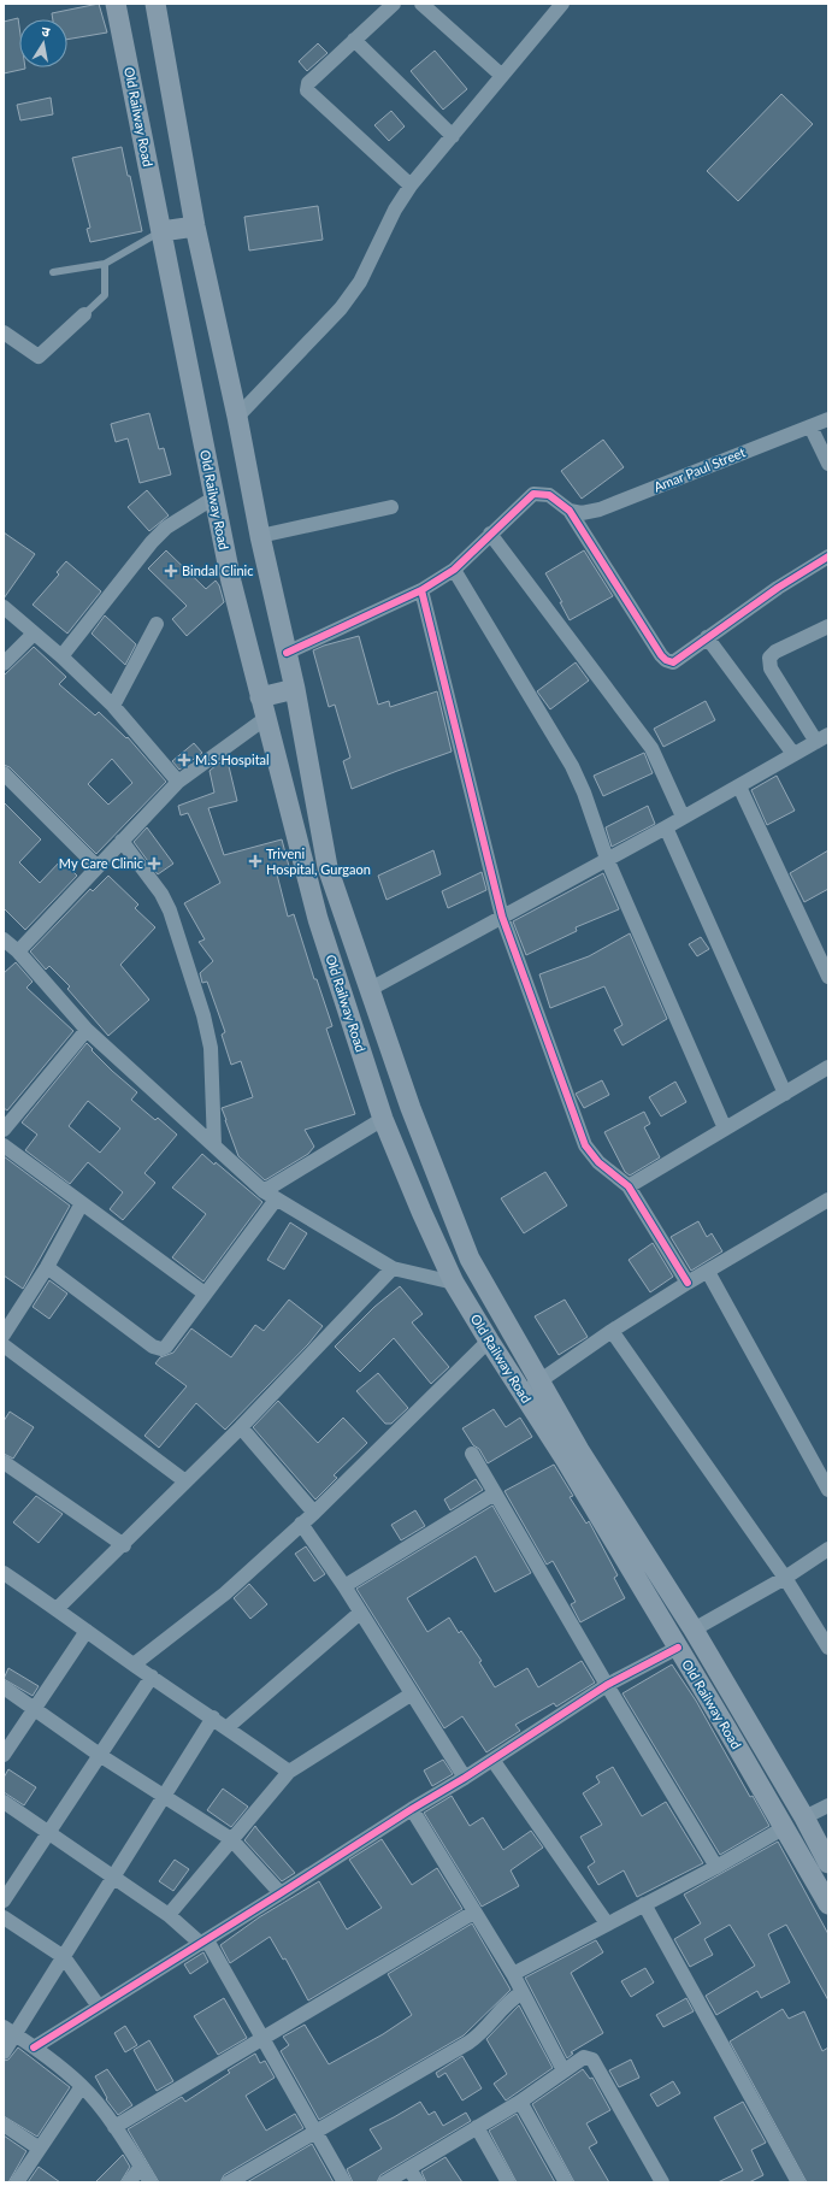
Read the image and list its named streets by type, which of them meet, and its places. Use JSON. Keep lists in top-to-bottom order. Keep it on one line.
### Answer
{"streets":{"main road":["Old Railway Road"],"street":["Amar Paul Street"]},"places":{"health":["Bindal Clinic","M.S Hospital","Triveni Hospital, Gurgaon","My Care Clinic"]},"north":"top"}
